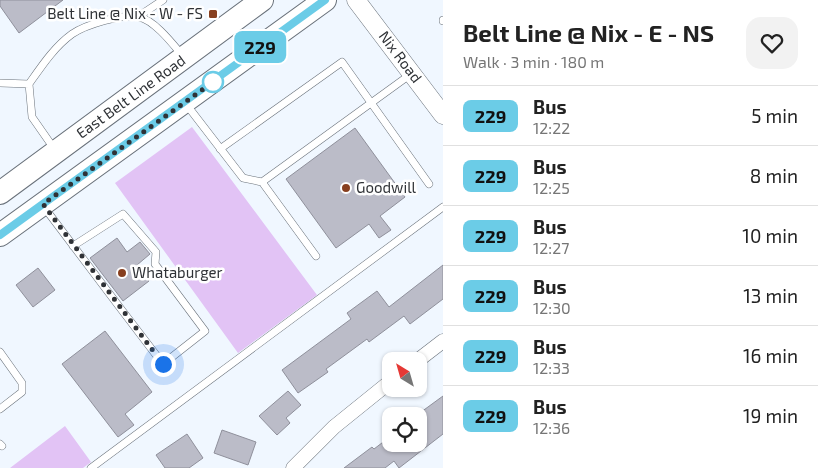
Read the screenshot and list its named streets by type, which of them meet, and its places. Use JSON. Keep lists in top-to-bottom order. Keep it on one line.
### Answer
{"streets":{"main road":["East Belt Line Road"],"street":["Nix Road"]},"places":{"transit":["Belt Line @ Nix - W - FS"],"other":["Goodwill","Whataburger"]},"lines":["bus line 229"],"north":"top left","page":{"on_map":"229","heading":["Belt Line @ Nix - E - NS","Walk · 3 min · 180 m"],"list":[{"mark":"229","name":"Bus","note":"12:22","value":"5 min"},{"mark":"229","name":"Bus","note":"12:25","value":"8 min"},{"mark":"229","name":"Bus","note":"12:27","value":"10 min"},{"mark":"229","name":"Bus","note":"12:30","value":"13 min"},{"mark":"229","name":"Bus","note":"12:33","value":"16 min"},{"mark":"229","name":"Bus","note":"12:36","value":"19 min"}]}}
